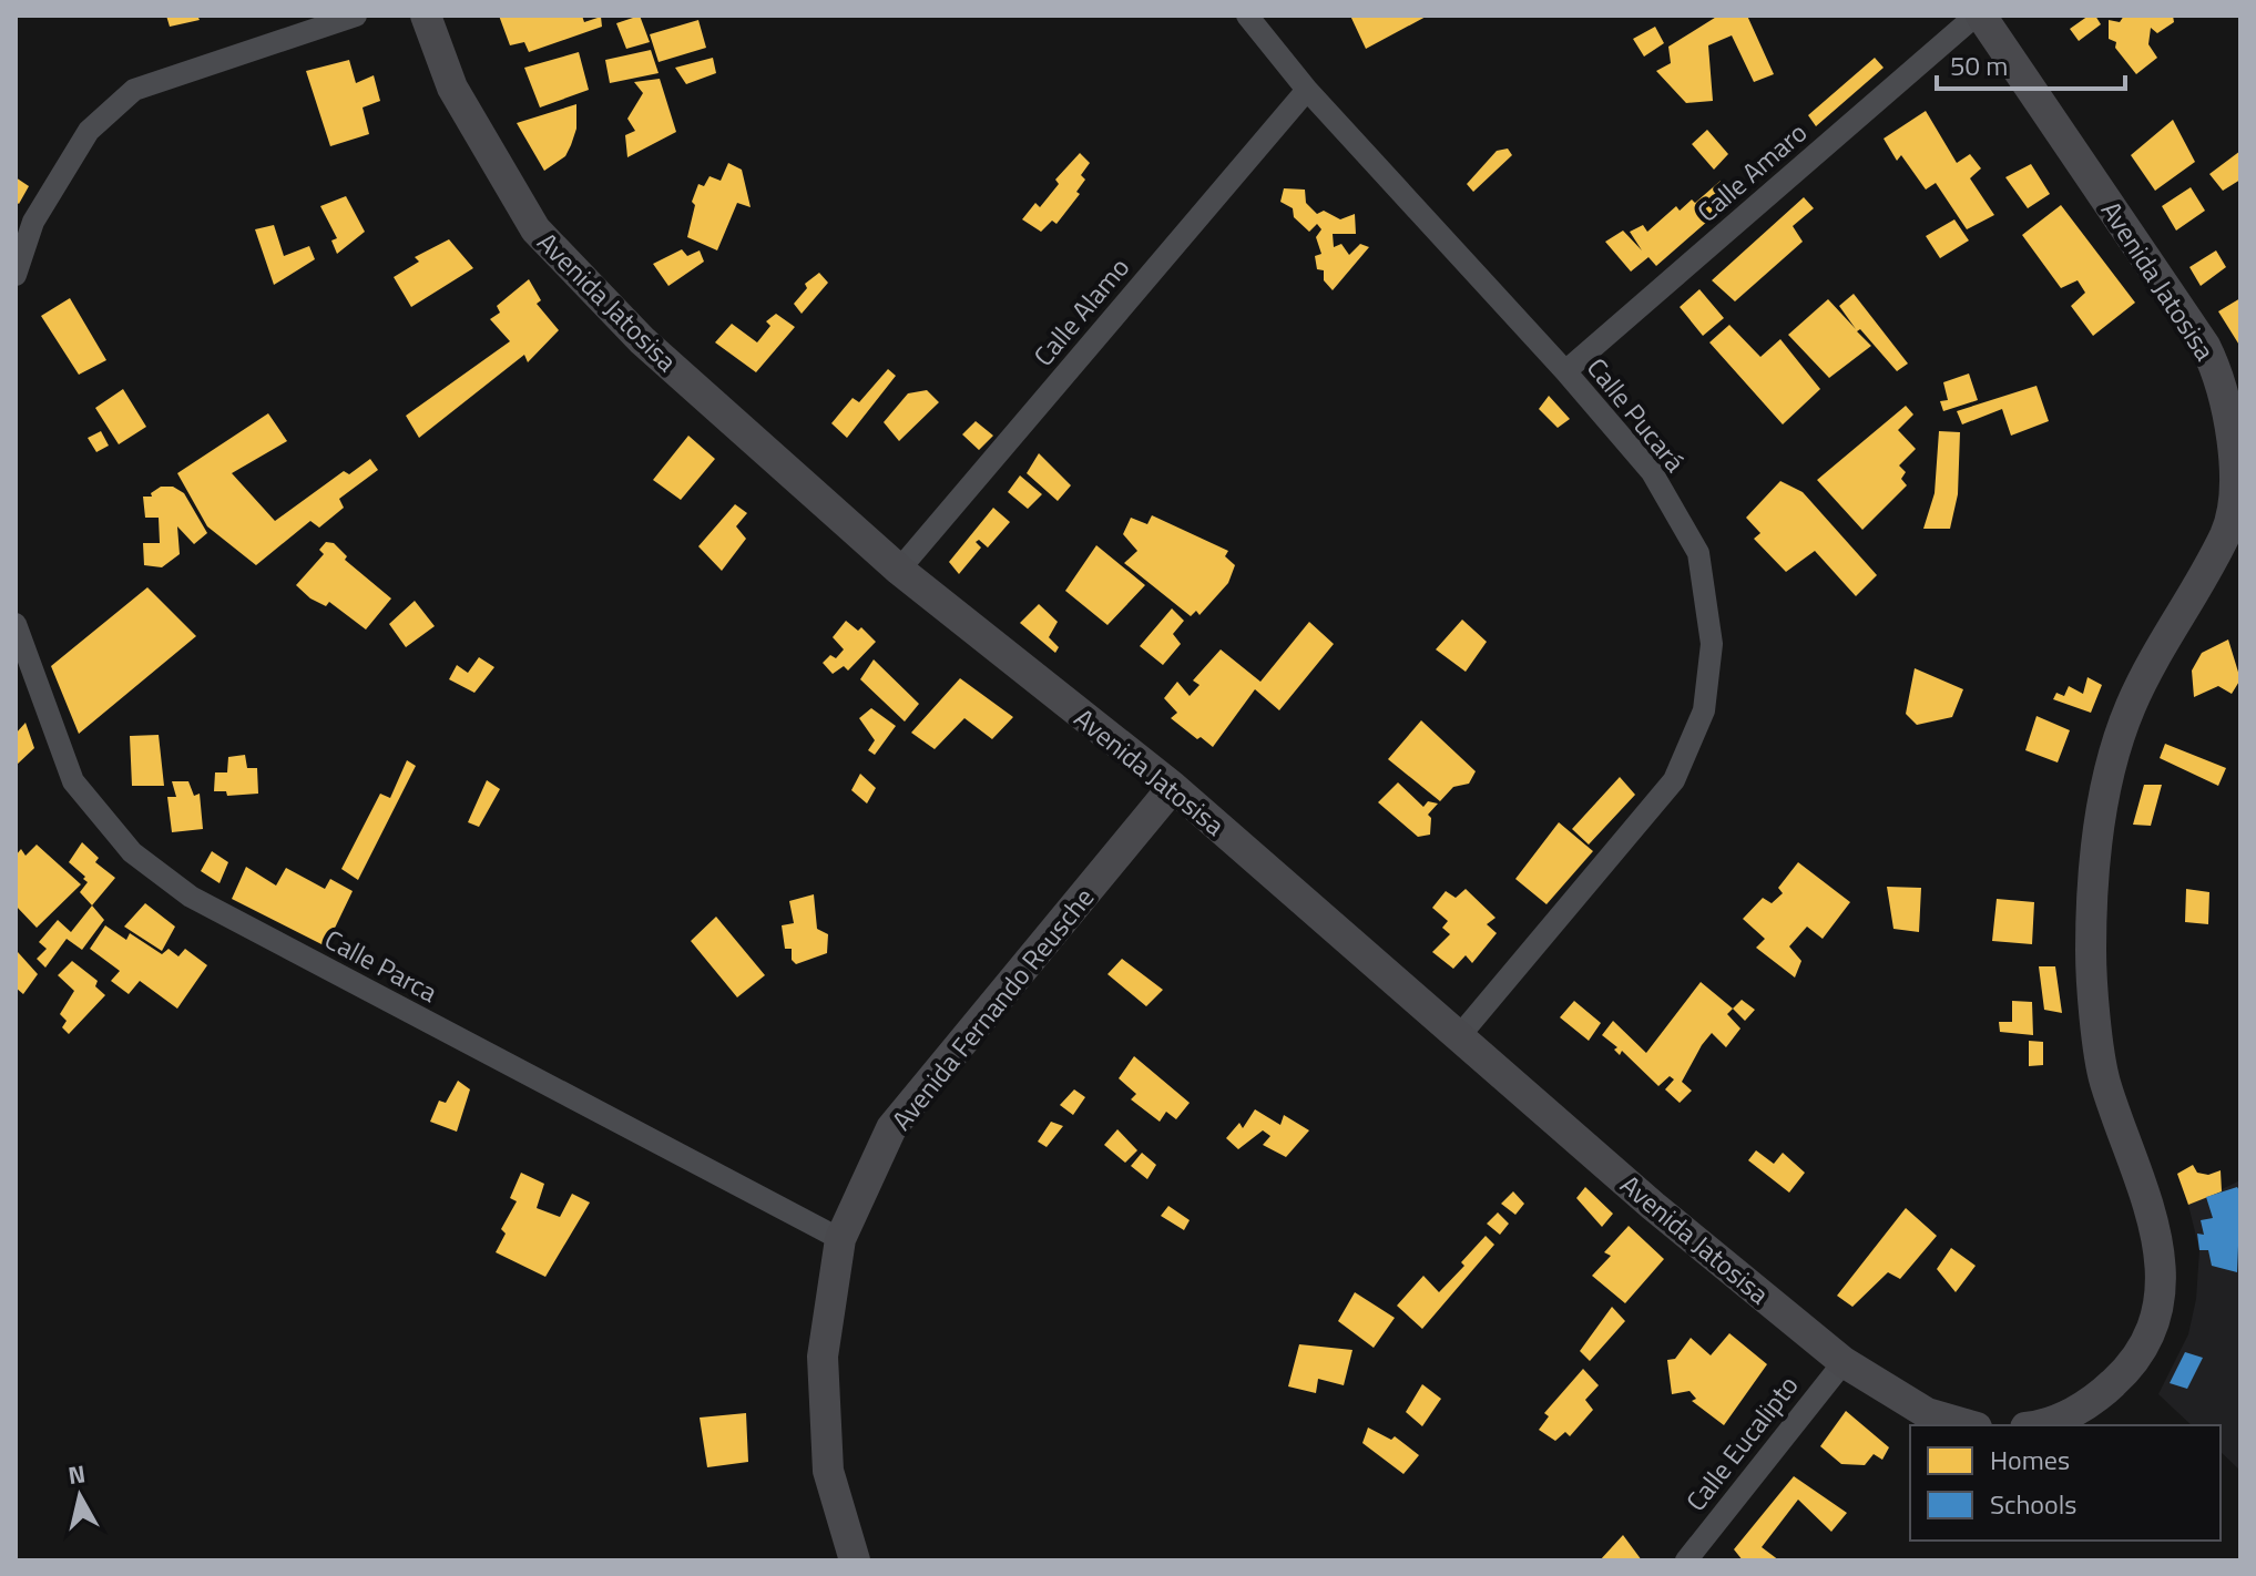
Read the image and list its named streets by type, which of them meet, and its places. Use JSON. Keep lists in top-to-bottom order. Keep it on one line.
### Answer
{"streets":{"street":["Calle Amaro","Avenida Jatosisa","Calle Alamo","Calle Pucará","Calle Parca","Avenida Fernando Reusche","Calle Eucalipto"]},"crossings":[["Calle Amaro","Avenida Jatosisa"],["Calle Amaro","Calle Pucará"],["Avenida Jatosisa","Calle Alamo"],["Avenida Jatosisa","Calle Pucará"],["Avenida Jatosisa","Avenida Fernando Reusche"],["Avenida Jatosisa","Calle Eucalipto"],["Calle Alamo","Calle Pucará"],["Calle Parca","Avenida Fernando Reusche"]],"legend":["Homes","Schools"],"scale_bar":"50 m","north":"top"}
